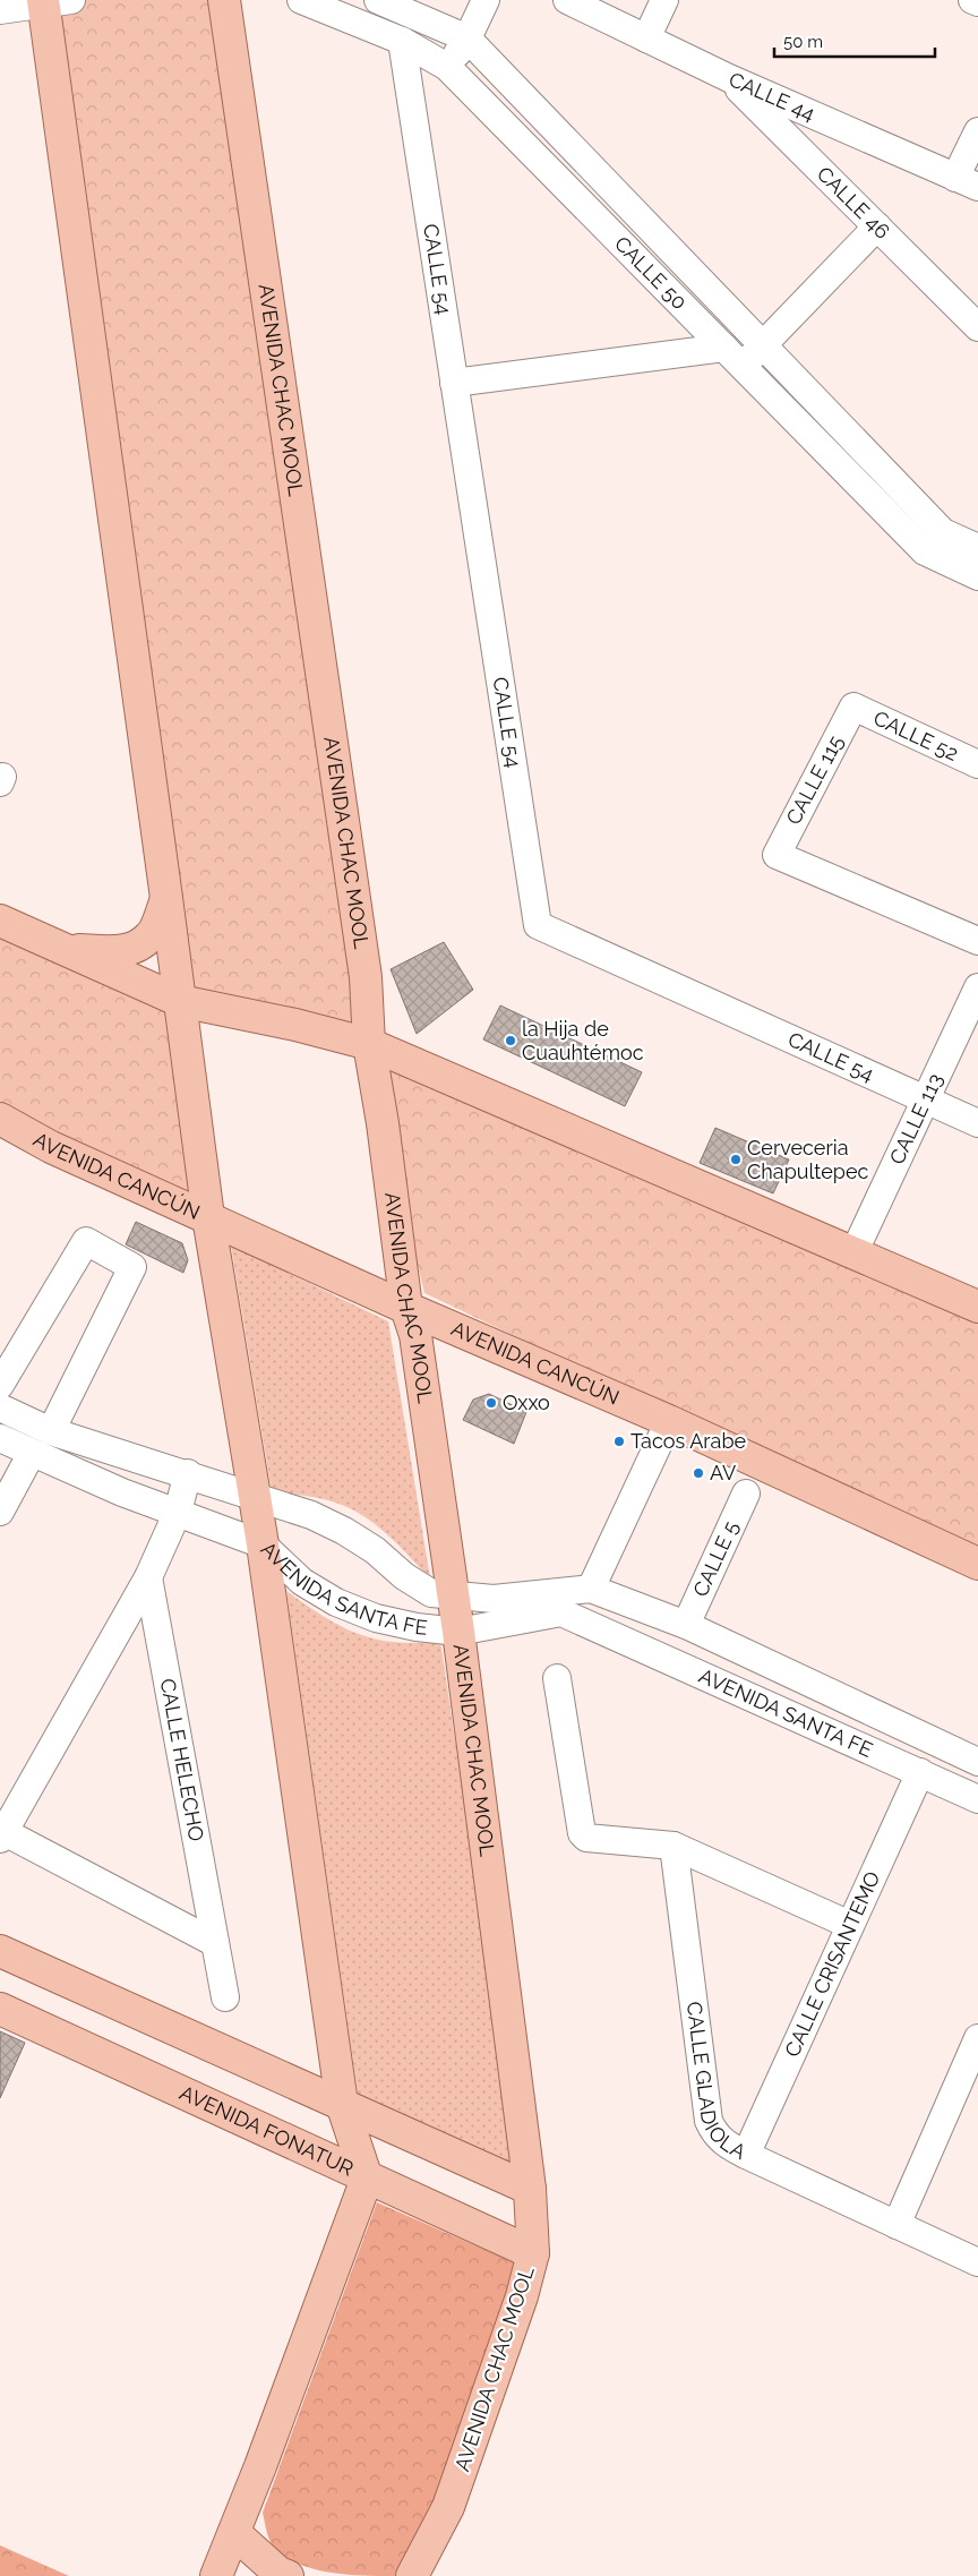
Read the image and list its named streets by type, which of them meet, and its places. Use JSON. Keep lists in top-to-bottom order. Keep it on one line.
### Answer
{"streets":{"main road":["AVENIDA CHAC MOOL","AVENIDA CANCÚN","AVENIDA FONATUR"],"street":["CALLE 44","CALLE 46","CALLE 54","CALLE 50","CALLE 52","CALLE 115","CALLE 113","CALLE 5","AVENIDA SANTA FE","CALLE HELECHO","CALLE CRISANTEMO","CALLE GLADIOLA"]},"crossings":[["CALLE 44","CALLE 46"],["CALLE 54","CALLE 50"],["CALLE 54","CALLE 113"],["AVENIDA CHAC MOOL","AVENIDA CANCÚN"],["AVENIDA CHAC MOOL","AVENIDA SANTA FE"],["AVENIDA CHAC MOOL","AVENIDA FONATUR"],["CALLE 52","CALLE 115"],["CALLE 5","AVENIDA SANTA FE"],["AVENIDA SANTA FE","CALLE CRISANTEMO"],["CALLE CRISANTEMO","CALLE GLADIOLA"]],"places":["la Hija de Cuauhtémoc","Cerveceria Chapultepec","Oxxo","Tacos Arabe","AV"],"scale_bar":"50 m"}
